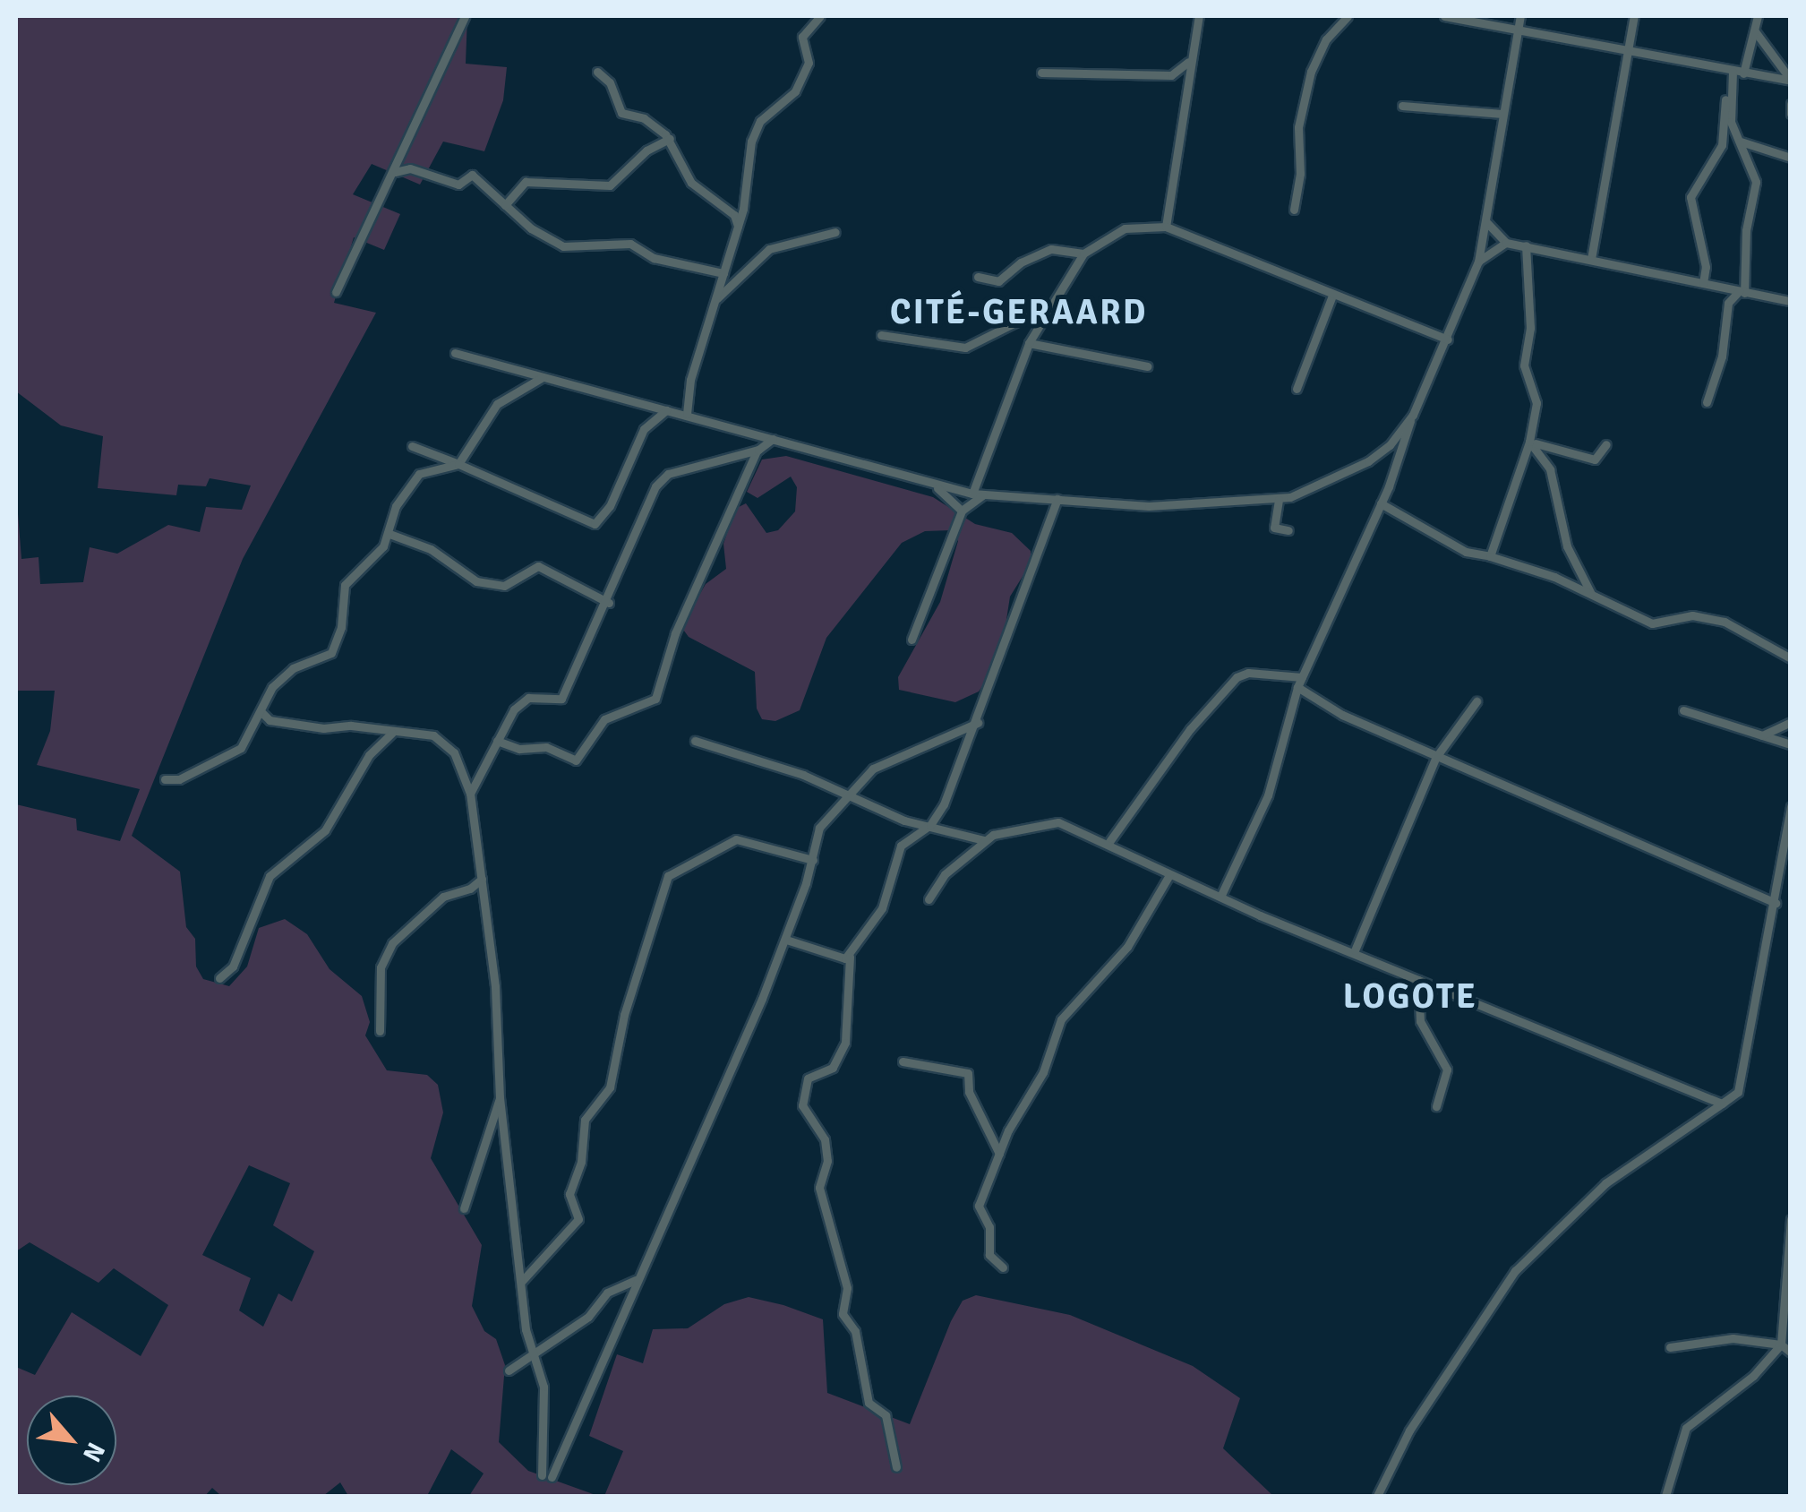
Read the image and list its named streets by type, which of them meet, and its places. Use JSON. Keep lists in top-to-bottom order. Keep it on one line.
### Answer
{"districts":["CITÉ-GERAARD","LOGOTE"],"north":"bottom right"}
